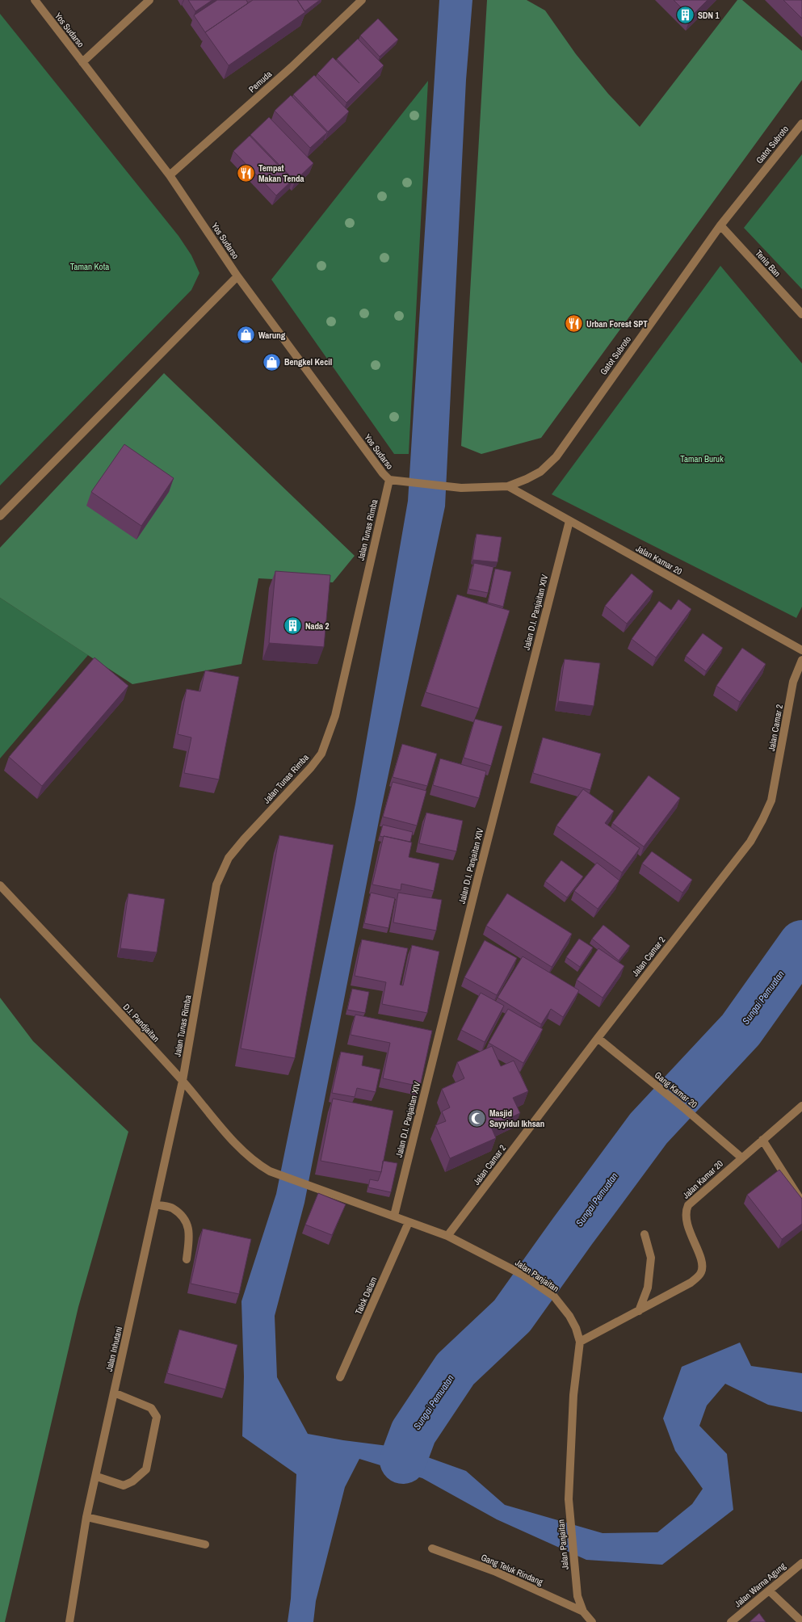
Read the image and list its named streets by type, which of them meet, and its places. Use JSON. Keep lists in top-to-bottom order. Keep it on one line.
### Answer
{"streets":{"street":["Yos Sudarso","Pemuda","Gatot Subroto","Tenis Ban","Jalan Tunas Rimba","Jalan Kamar 20","Jalan D.I. Panjaitan XIV","Jalan Camar 2","D.I. Pandjaitan","Gang Kamar 20","Jalan Panjaitan","Talok Dalam","Jalan Inhutani","Gang Teluk Rindang","Jalan Warna Agung"]},"crossings":[["Yos Sudarso","Pemuda"],["Yos Sudarso","Gatot Subroto"],["Yos Sudarso","Jalan Tunas Rimba"],["Gatot Subroto","Tenis Ban"],["Gatot Subroto","Jalan Kamar 20"],["Jalan Tunas Rimba","D.I. Pandjaitan"],["Jalan Tunas Rimba","Jalan Inhutani"],["Jalan Kamar 20","Jalan D.I. Panjaitan XIV"],["Jalan Kamar 20","Gang Kamar 20"],["Jalan Kamar 20","Jalan Panjaitan"],["Jalan D.I. Panjaitan XIV","Jalan Panjaitan"],["Jalan Camar 2","Gang Kamar 20"],["Jalan Camar 2","Jalan Panjaitan"],["D.I. Pandjaitan","Jalan Panjaitan"],["D.I. Pandjaitan","Jalan Inhutani"],["Jalan Panjaitan","Talok Dalam"],["Jalan Panjaitan","Gang Teluk Rindang"]],"water":["Sungai Pemuatan"],"parks":["Taman Kota","Taman Buruk"],"places":{"building":["SDN 1","Nada 2"],"restaurant":["Tempat Makan Tenda","Urban Forest SPT"],"shop":["Warung","Bengkel Kecil"],"mosque":["Masjid Sayyidul Ikhsan"]}}
